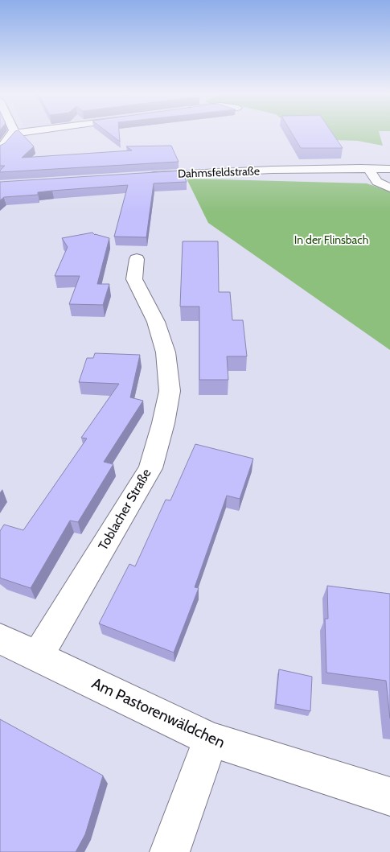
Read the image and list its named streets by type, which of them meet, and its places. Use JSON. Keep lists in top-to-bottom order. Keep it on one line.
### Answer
{"streets":{"street":["Dahmsfeldstraße","Toblacher Straße","Am Pastorenwäldchen"]},"crossings":[["Toblacher Straße","Am Pastorenwäldchen"]],"parks":["In der Flinsbach"]}
